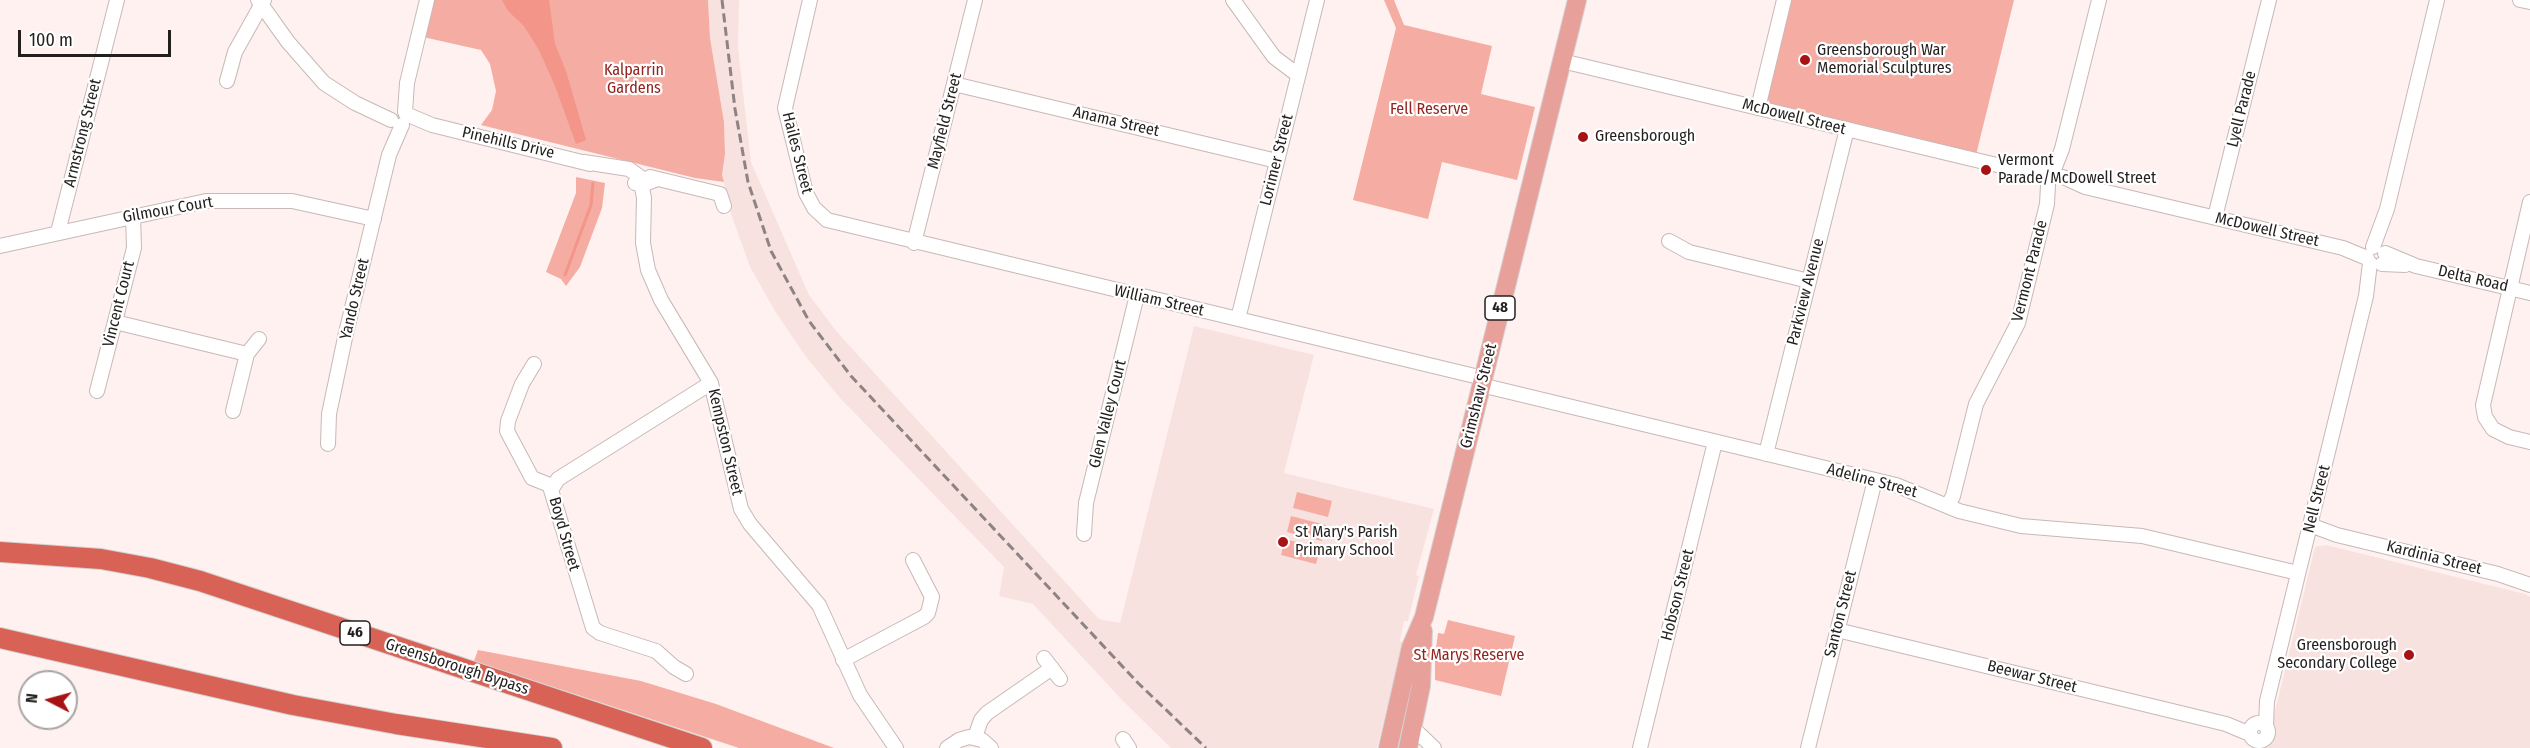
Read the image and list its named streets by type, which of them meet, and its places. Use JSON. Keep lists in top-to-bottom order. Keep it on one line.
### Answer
{"streets":{"highway":["46","Greensborough Bypass"],"main road":["48","Grimshaw Street"],"street":["Lyell Parade","McDowell Street","Mayfield Street","Anama Street","Armstrong Street","Pinehills Drive","Hailes Street","Lorimer Street","Gilmour Court","Vermont Parade","Delta Road","Parkview Avenue","Yando Street","William Street","Vincent Court","Glen Valley Court","Kempston Street","Adeline Street","Nell Street","Boyd Street","Kardinia Street","Hobson Street","Santon Street","Beewar Street"]},"crossings":[["Lyell Parade","McDowell Street"],["McDowell Street","Vermont Parade"],["McDowell Street","Delta Road"],["McDowell Street","Parkview Avenue"],["McDowell Street","Grimshaw Street"],["McDowell Street","Nell Street"],["Mayfield Street","Anama Street"],["Mayfield Street","William Street"],["Anama Street","Lorimer Street"],["Armstrong Street","Gilmour Court"],["Pinehills Drive","Yando Street"],["Pinehills Drive","Kempston Street"],["Hailes Street","William Street"],["Lorimer Street","William Street"],["Gilmour Court","Yando Street"],["Gilmour Court","Vincent Court"],["Vermont Parade","Adeline Street"],["Delta Road","Nell Street"],["Parkview Avenue","Adeline Street"],["William Street","Grimshaw Street"],["William Street","Glen Valley Court"],["William Street","Adeline Street"],["Grimshaw Street","Adeline Street"],["Kempston Street","Boyd Street"],["Adeline Street","Nell Street"],["Adeline Street","Hobson Street"],["Adeline Street","Santon Street"],["Nell Street","Kardinia Street"],["Nell Street","Beewar Street"],["Santon Street","Beewar Street"]],"parks":["Kalparrin Gardens","Fell Reserve","St Marys Reserve"],"places":["Greensborough War Memorial Sculptures","Greensborough","Vermont Parade/McDowell Street","St Mary's Parish Primary School","Greensborough Secondary College"],"scale_bar":"100 m","north":"left"}
